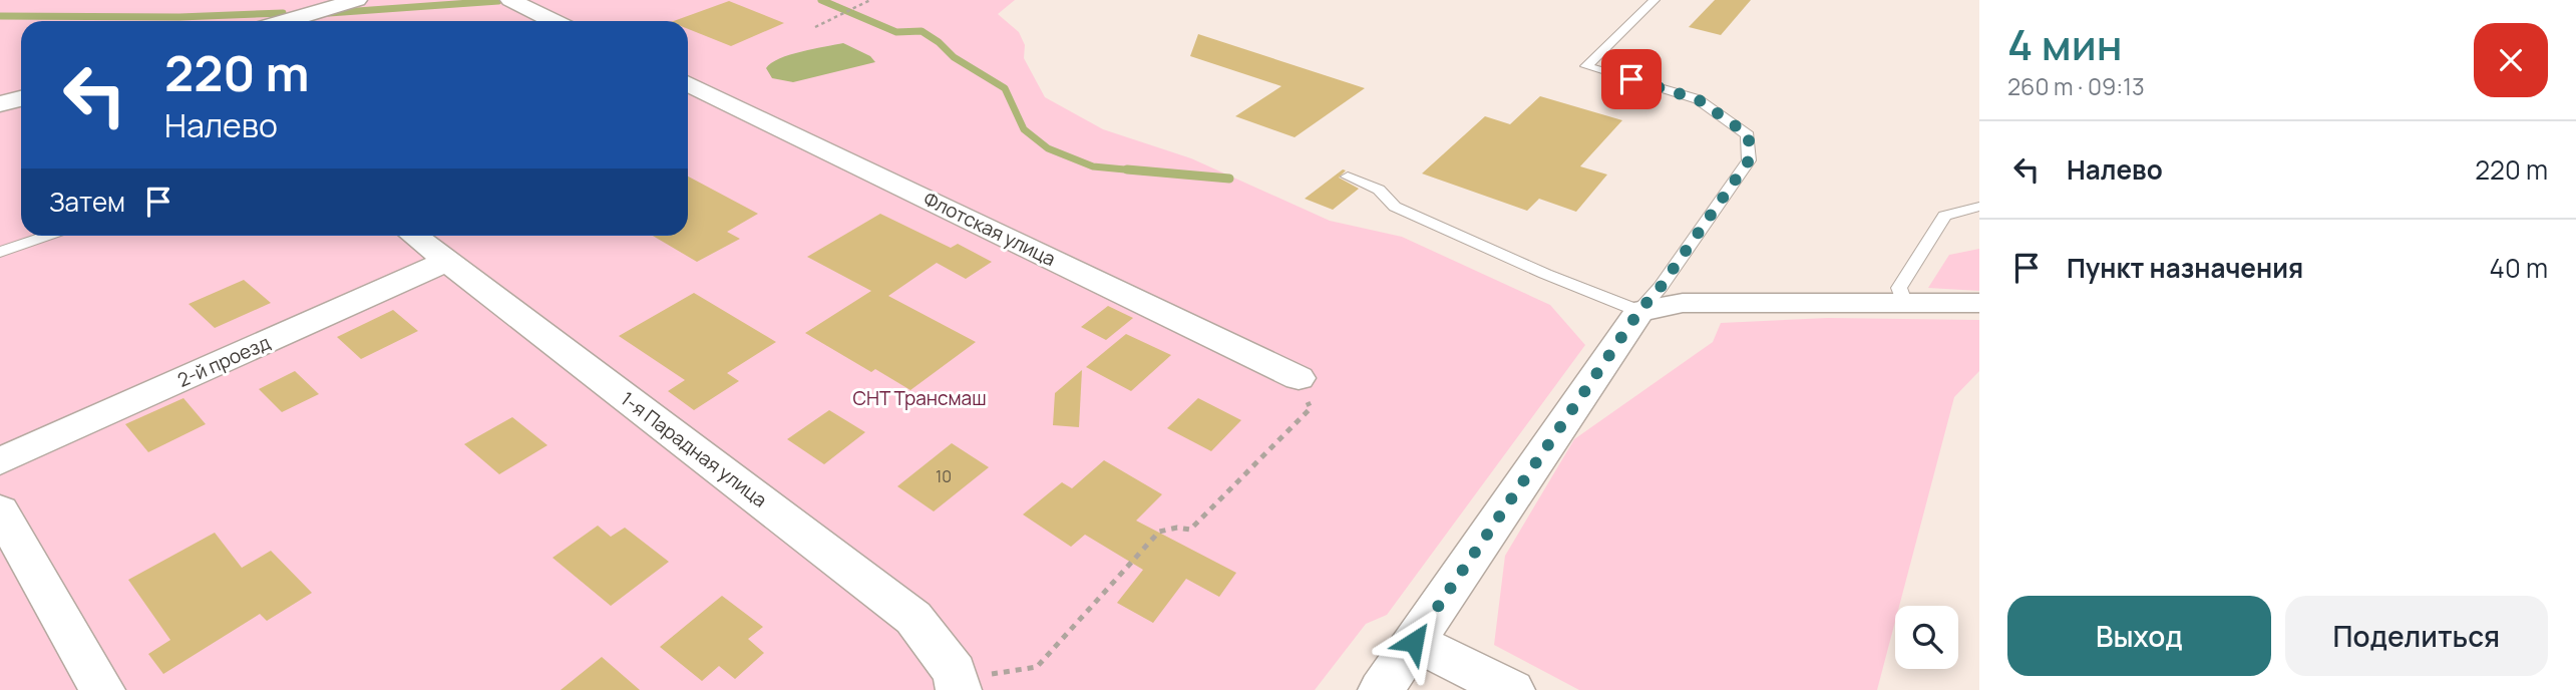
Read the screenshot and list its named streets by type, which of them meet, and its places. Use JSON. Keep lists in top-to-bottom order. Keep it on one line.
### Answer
{"streets":{"street":["Флотская улица","2-й проезд","1-я Парадная улица"]},"crossings":[["2-й проезд","1-я Парадная улица"]],"parks":["СНТ Трансмаш"],"house_numbers":["10"],"page":{"heading":["4 мин","260 m · 09:13"],"turn":["220 m","Налево"],"list":[{"name":"Налево","value":"220 m"},{"name":"Пункт назначения","value":"40 m"}],"then":"Затем","buttons":["Выход","Поделиться"]}}
